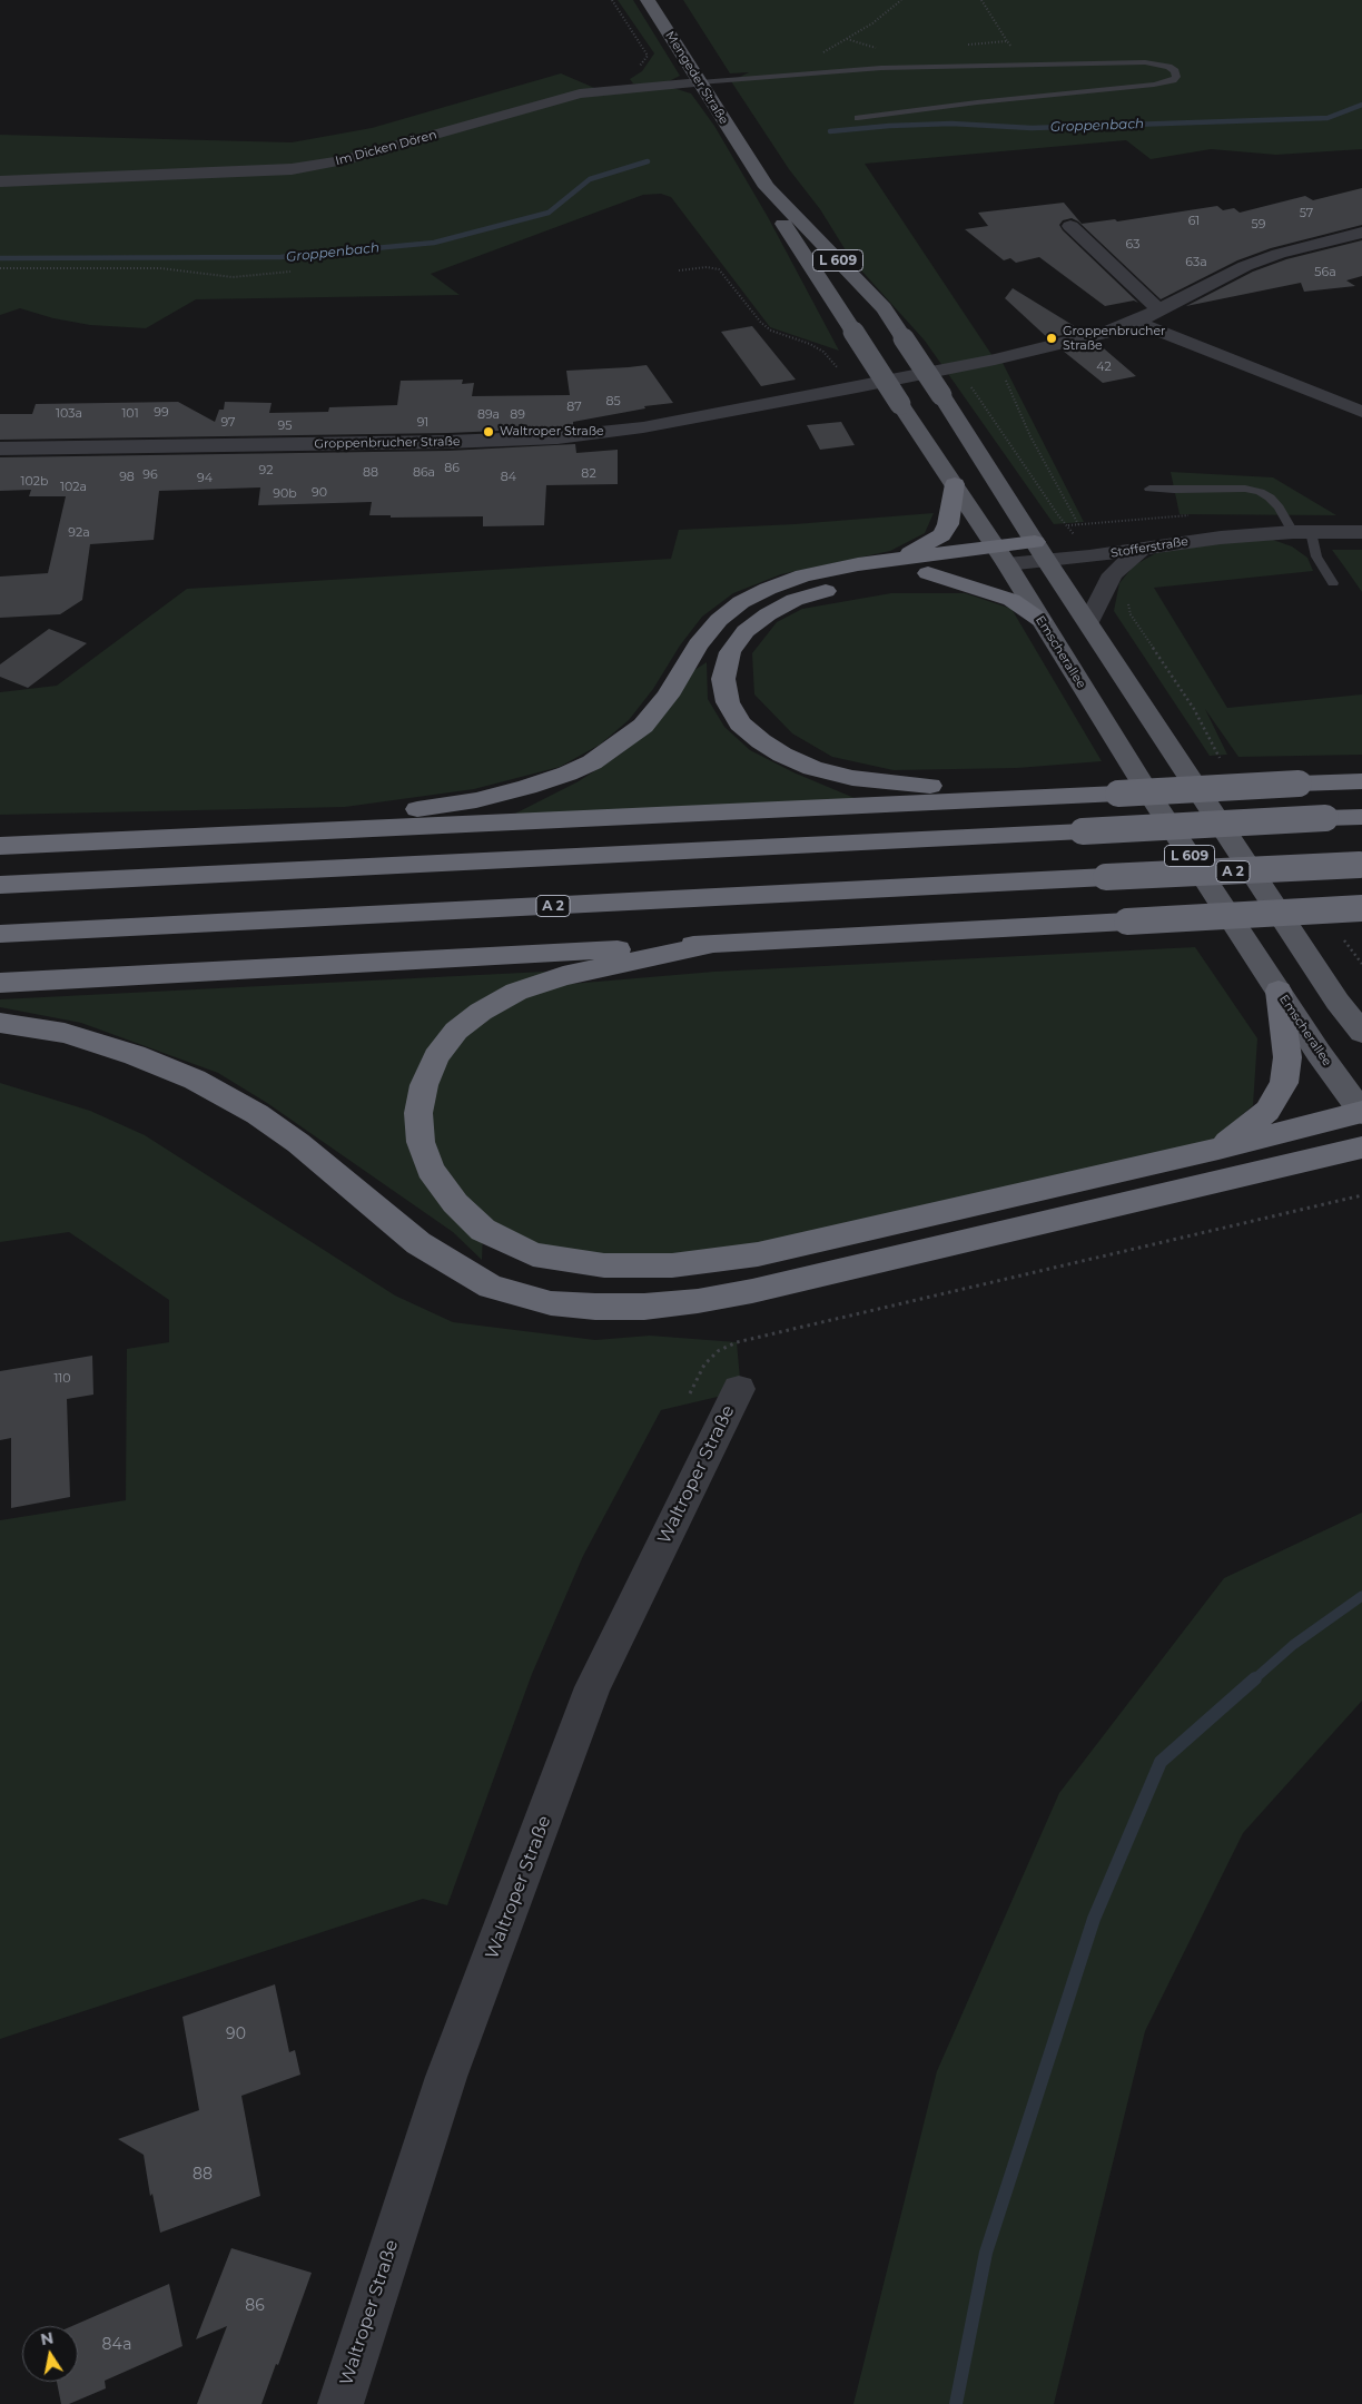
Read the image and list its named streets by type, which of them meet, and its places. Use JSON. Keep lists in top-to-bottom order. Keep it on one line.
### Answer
{"streets":{"highway":["A 2"],"main road":["Mengeder Straße","L 609","Emscherallee"],"street":["Im Dicken Dören","Groppenbrucher Straße","Stofferstraße","Waltroper Straße"]},"crossings":[["Mengeder Straße","Im Dicken Dören"],["Mengeder Straße","Emscherallee"],["Stofferstraße","Emscherallee"]],"water":["Groppenbach"],"places":["Groppenbrucher Straße","Waltroper Straße"],"house_numbers":["57","61","59","63","63a","56a","42","85","87","99","103a","101","89a","89","97","91","95","86","92","88","86a","82","96","98","84","94","102b","102a","90","90b","92a","110","90","88","86","84a"],"north":"top"}
